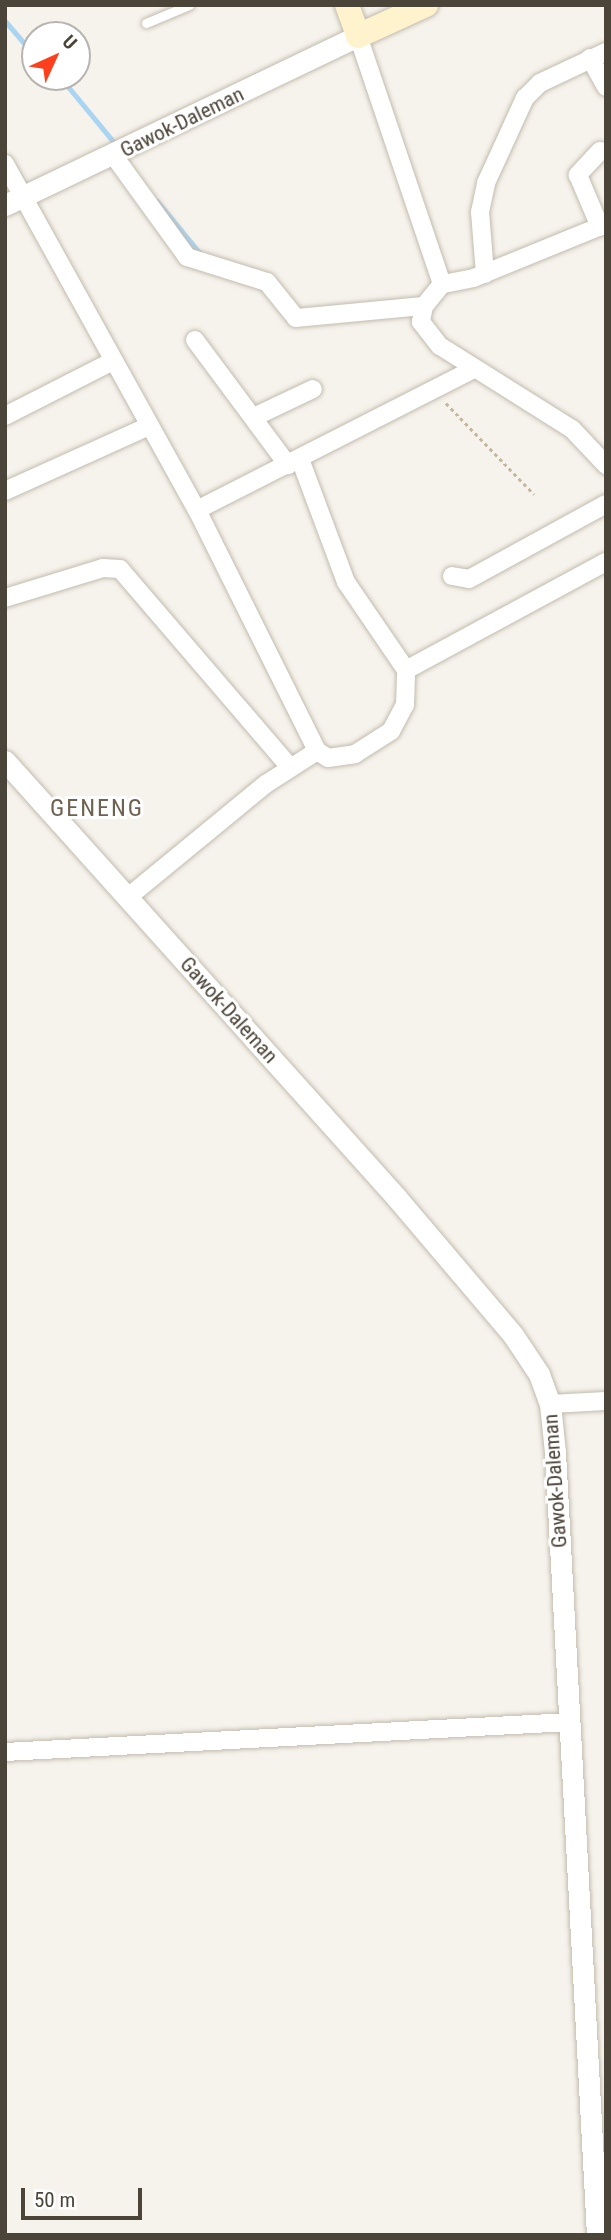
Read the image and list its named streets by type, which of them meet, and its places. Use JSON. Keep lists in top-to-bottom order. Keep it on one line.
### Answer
{"streets":{"street":["Gawok-Daleman"]},"districts":["GENENG"],"scale_bar":"50 m","north":"top right"}
